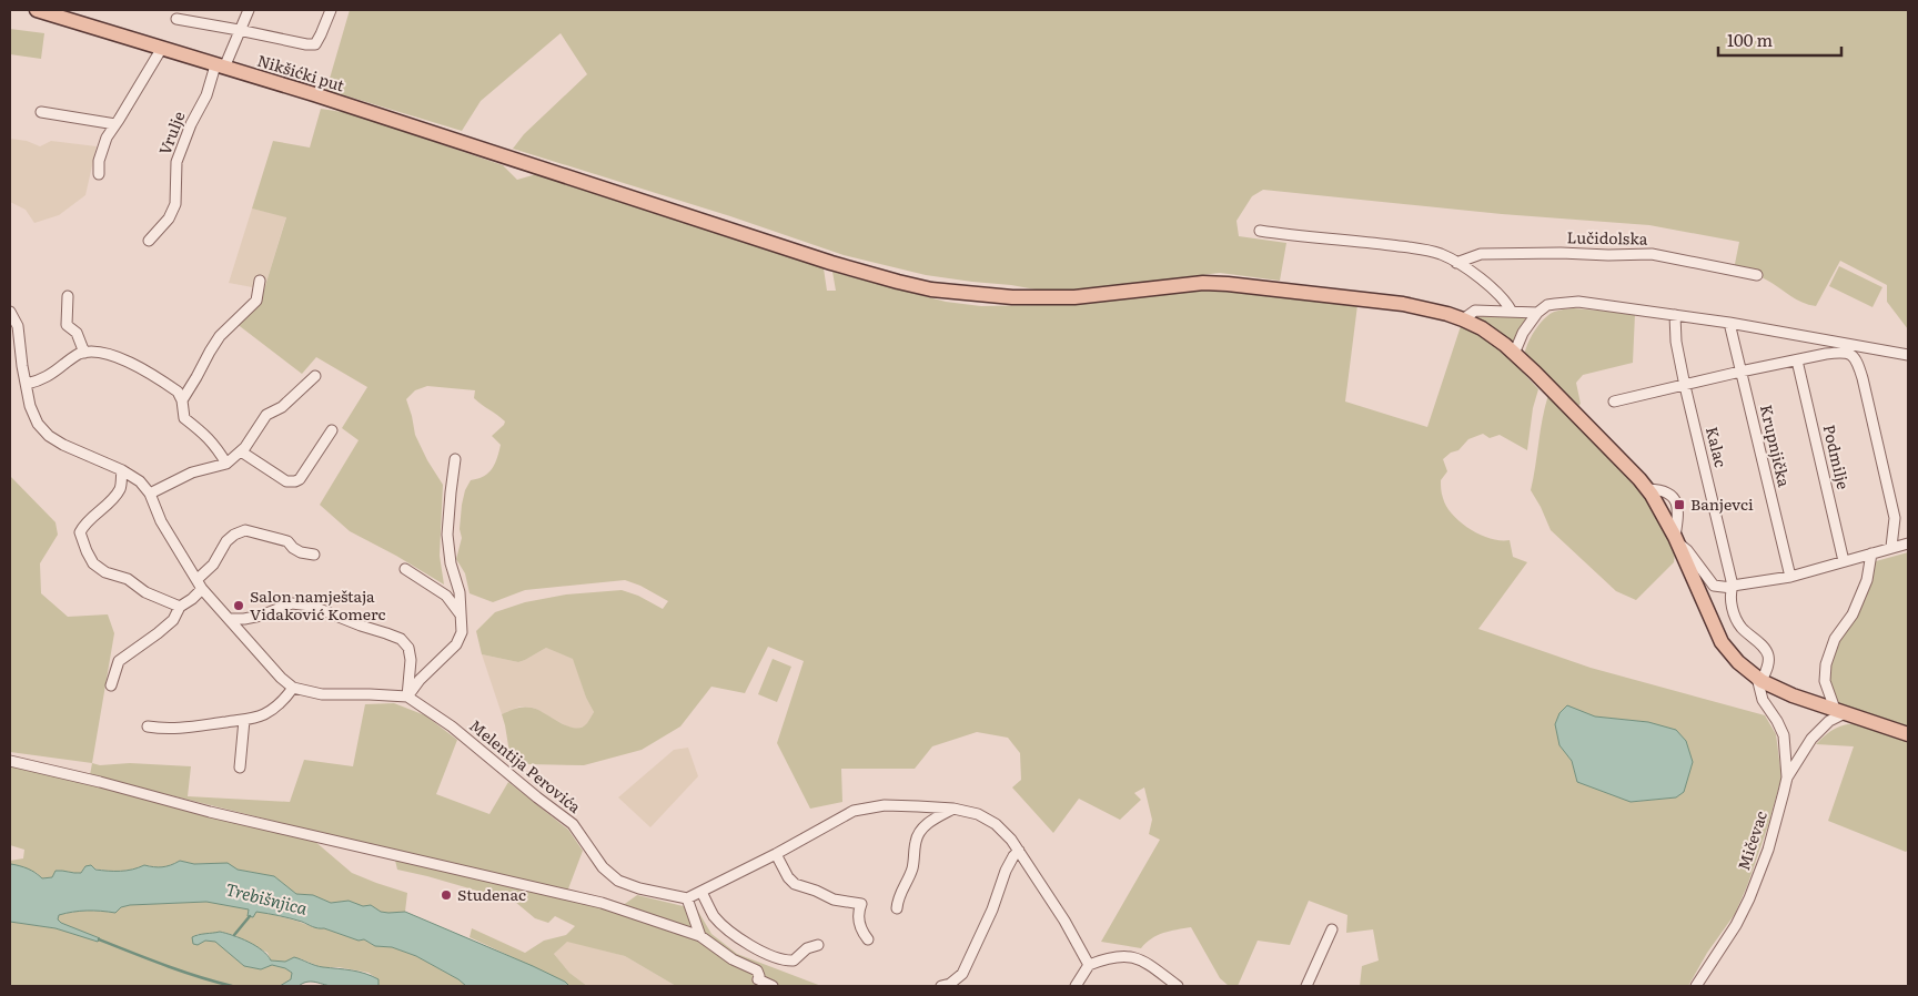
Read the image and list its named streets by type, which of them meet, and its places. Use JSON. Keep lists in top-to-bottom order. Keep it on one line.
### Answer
{"streets":{"main road":["Nikšićki put"],"street":["Vrulje","Lučidolska","Krupnjička","Kalac","Podmilje","Melentija Perovića","Mičevac"]},"crossings":[["Nikšićki put","Vrulje"],["Nikšićki put","Kalac"],["Nikšićki put","Mičevac"]],"water":["Trebišnjica"],"places":{"transit":["Banjevci"],"other":["Salon namještaja Vidaković Komerc","Studenac"]},"scale_bar":"100 m"}
